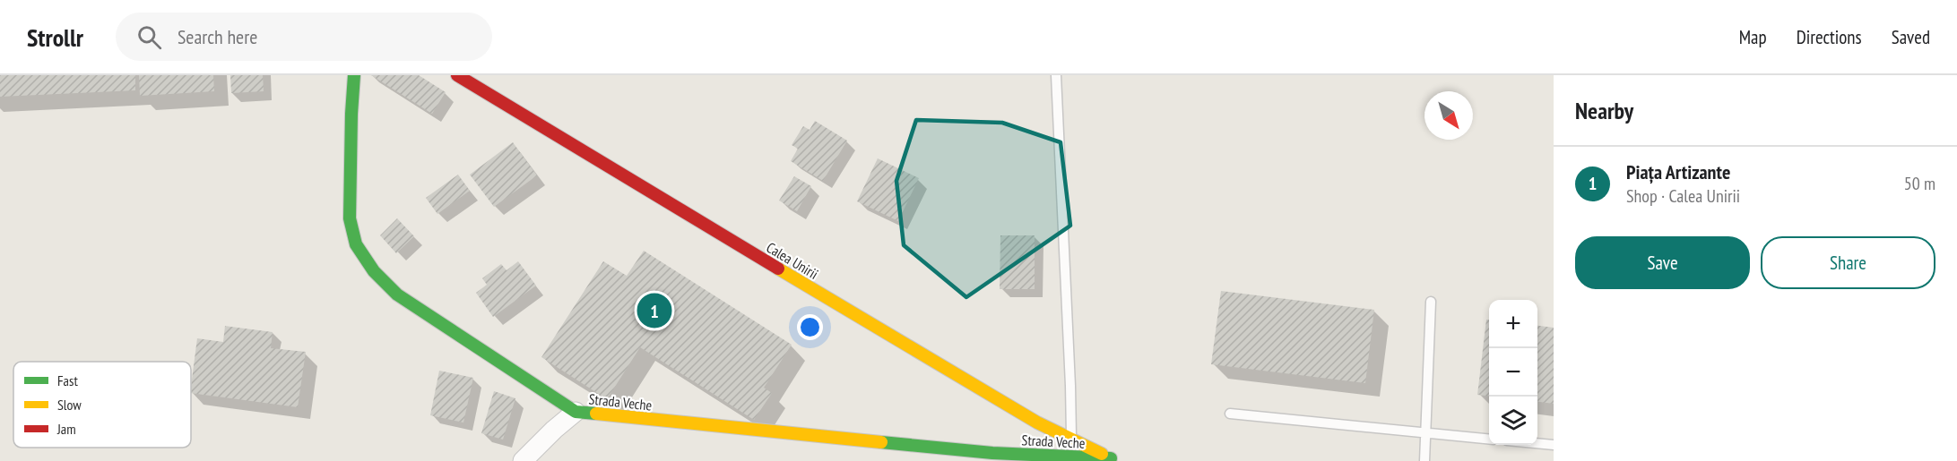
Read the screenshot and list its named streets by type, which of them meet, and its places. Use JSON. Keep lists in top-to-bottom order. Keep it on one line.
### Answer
{"streets":{"street":["Calea Unirii","Strada Veche"]},"crossings":[["Calea Unirii","Strada Veche"]],"legend":["Fast","Slow","Jam"],"north":"bottom right","page":{"header":"Strollr","search":"Search here","nav":["Map","Directions","Saved"],"heading":"Nearby","list":[{"mark":"1","name":"Piața Artizante","note":"Shop · Calea Unirii","value":"50 m"}],"buttons":["Save","Share"],"pins":"1","map_buttons":["+","−"]}}
